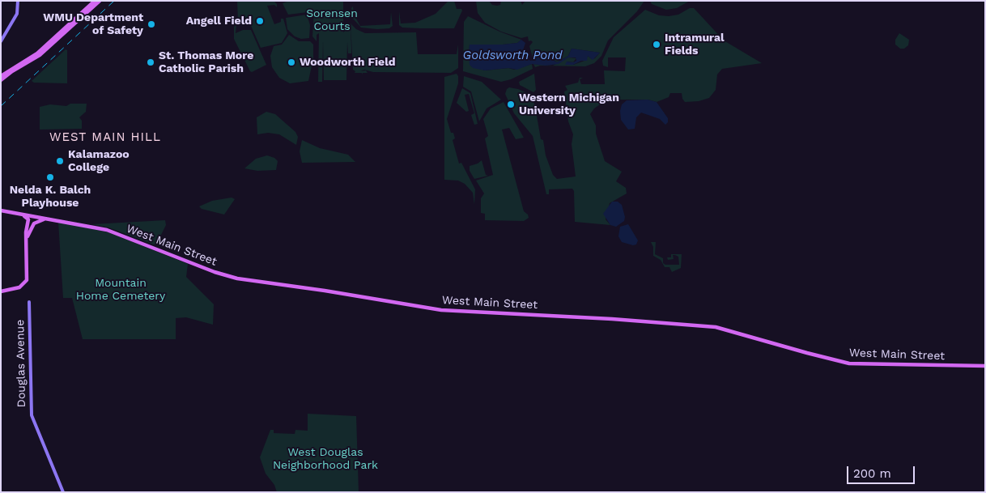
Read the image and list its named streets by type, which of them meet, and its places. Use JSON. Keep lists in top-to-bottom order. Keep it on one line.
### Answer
{"streets":{"main road":["West Main Street","Douglas Avenue"]},"districts":["WEST MAIN HILL"],"water":["Goldsworth Pond"],"parks":["Sorensen Courts","Mountain Home Cemetery","West Douglas Neighborhood Park"],"places":["Angell Field","WMU Department of Safety","Intramural Fields","St. Thomas More Catholic Parish","Woodworth Field","Western Michigan University","Kalamazoo College","Nelda K. Balch Playhouse"],"scale_bar":"200 m"}
